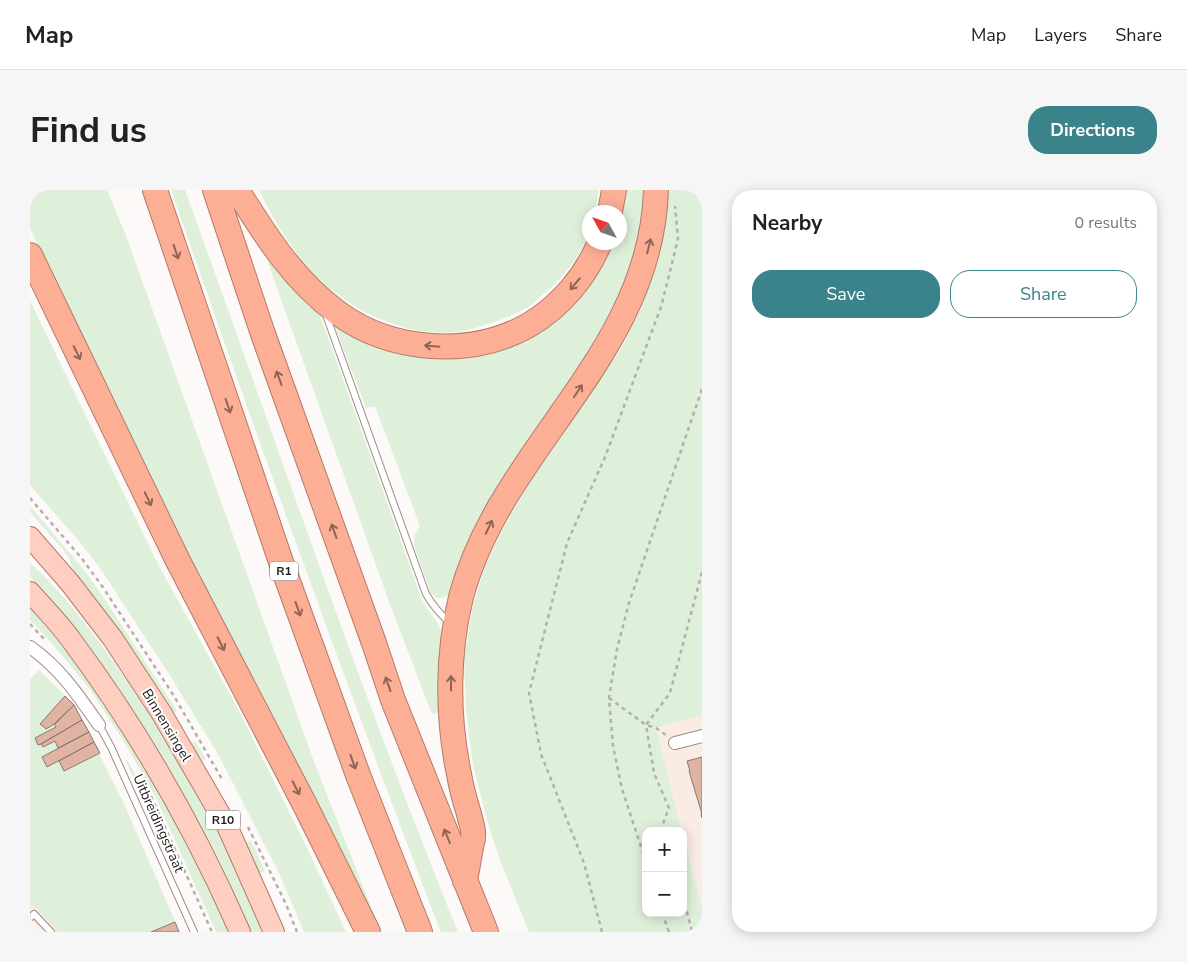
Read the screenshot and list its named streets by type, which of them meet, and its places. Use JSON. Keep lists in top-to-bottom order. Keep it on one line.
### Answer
{"streets":{"highway":["R1"],"main road":["Binnensingel","R10"],"lane":["Uitbreidingstraat"]},"north":"top left","page":{"header":"Map","nav":["Map","Layers","Share"],"buttons":["Directions",["Save","Share"]],"title":"Find us","heading":["Nearby","0 results"],"map_buttons":["+","−"]}}
